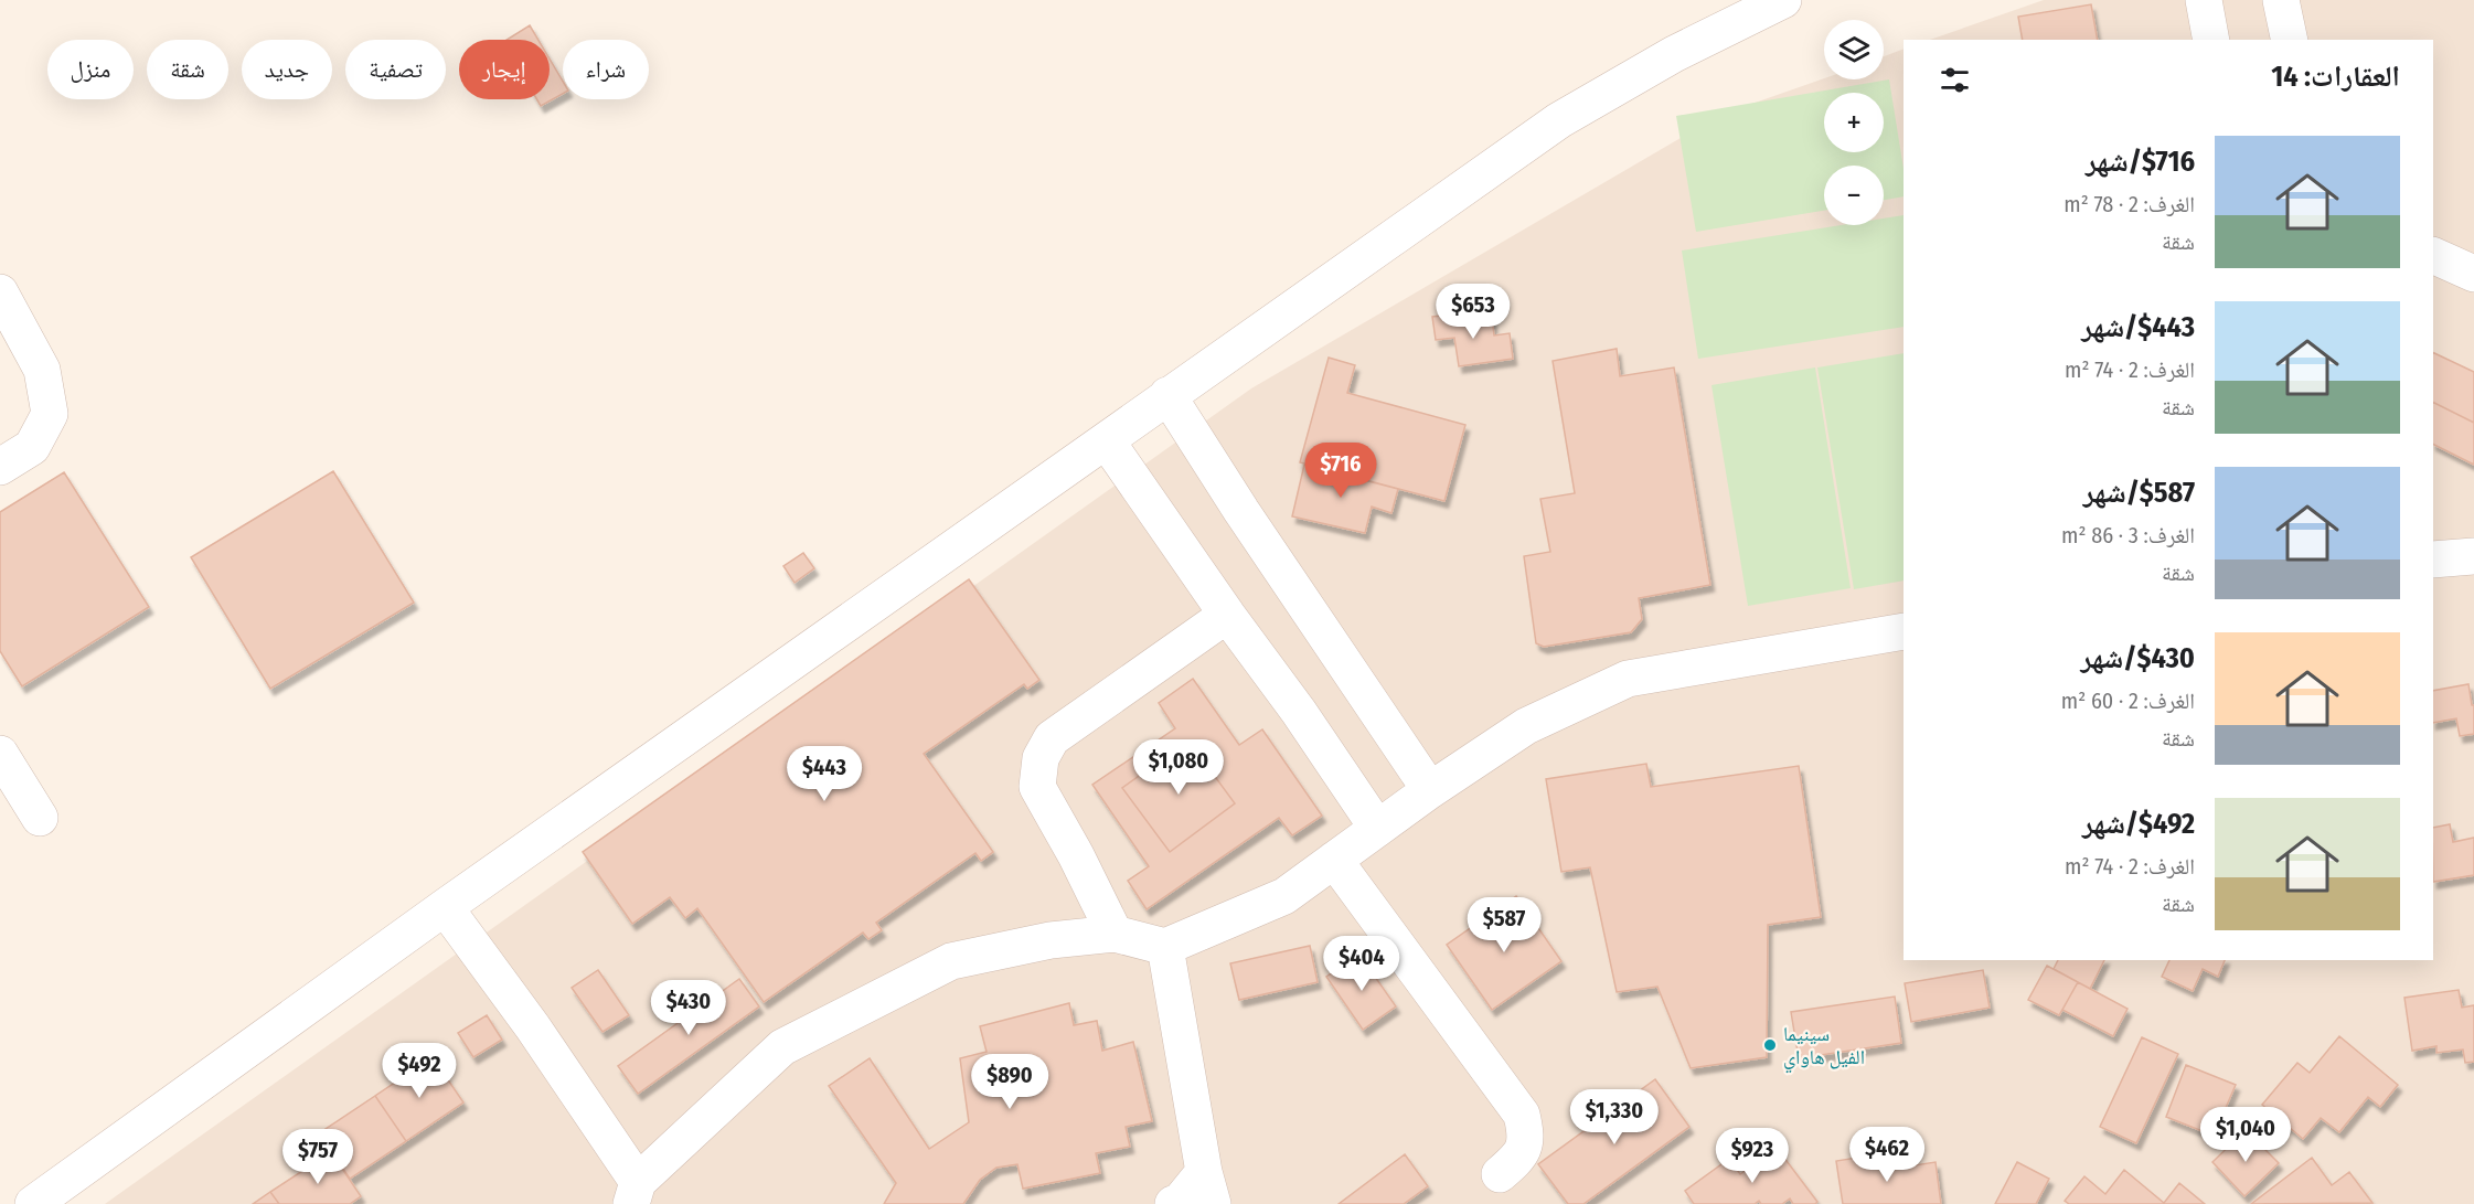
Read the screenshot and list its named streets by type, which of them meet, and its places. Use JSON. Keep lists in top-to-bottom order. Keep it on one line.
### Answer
{"places":["سينيما الفيل هاواي"],"page":{"map_buttons":["+","−"],"chip":["شراء","إيجار","تصفية","جديد","شقة","منزل"],"heading":"العقارات: 14","list":[{"name":"$716/شهر","note":"الغرف: 2 · 78 m² · شقة"},{"name":"$443/شهر","note":"الغرف: 2 · 74 m² · شقة"},{"name":"$587/شهر","note":"الغرف: 3 · 86 m² · شقة"},{"name":"$430/شهر","note":"الغرف: 2 · 60 m² · شقة"},{"name":"$492/شهر","note":"الغرف: 2 · 74 m² · شقة"}],"price":["$653","$716","$1,080","$443","$587","$404","$430","$492","$890","$1,330","$1,040","$462","$923","$757"]}}
